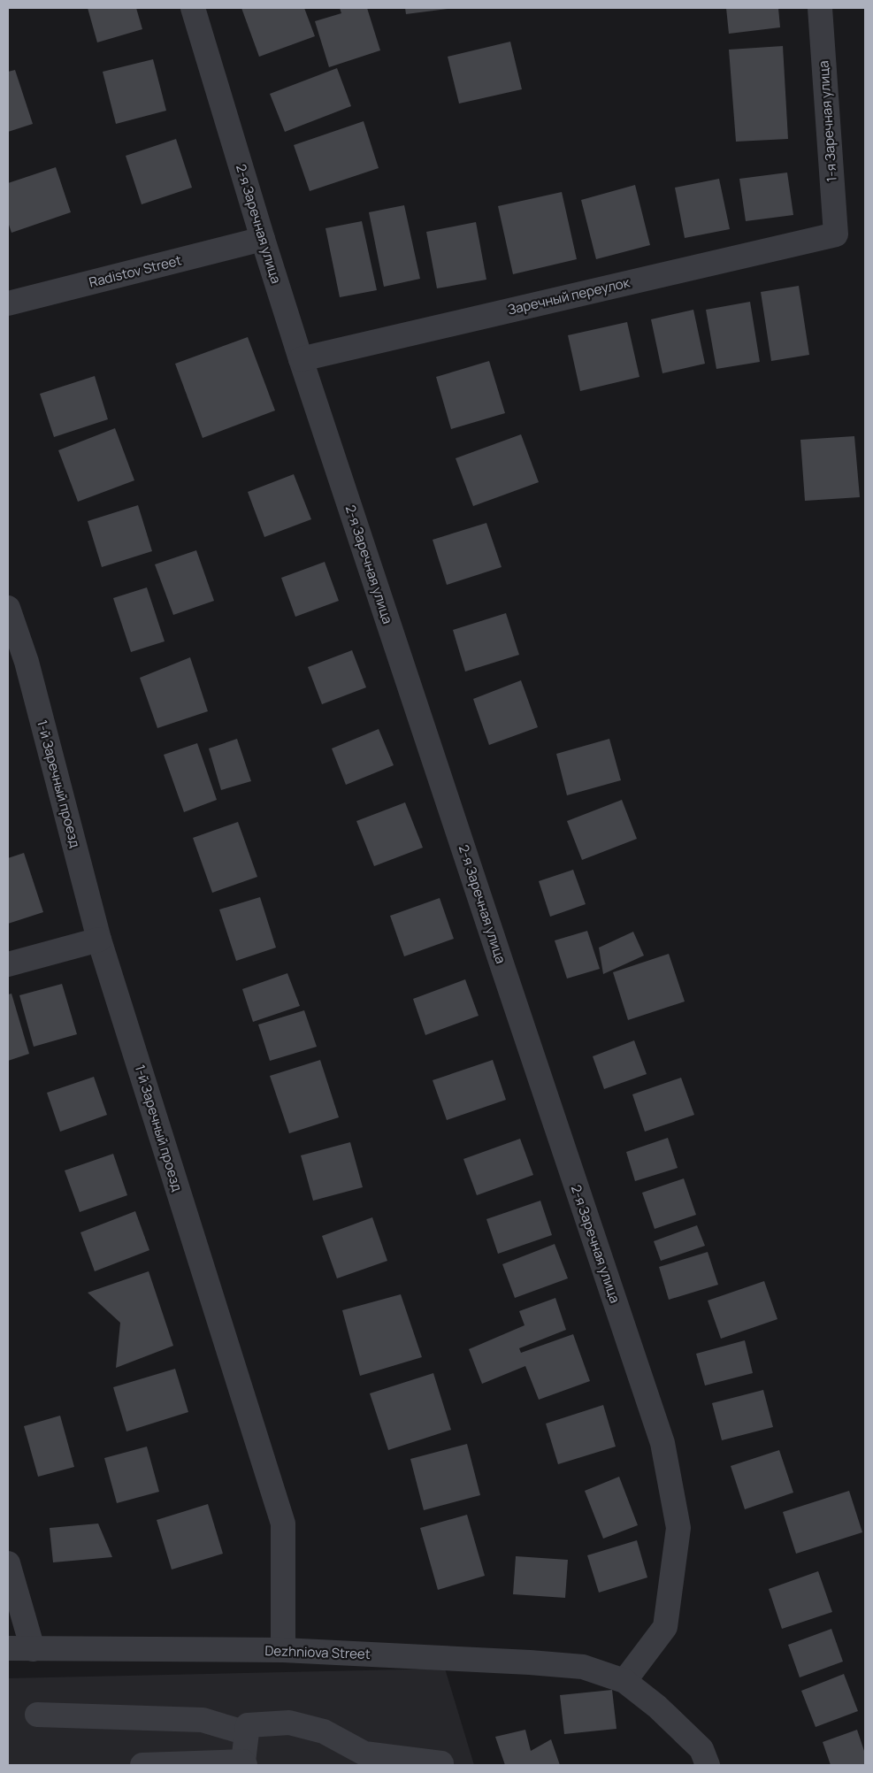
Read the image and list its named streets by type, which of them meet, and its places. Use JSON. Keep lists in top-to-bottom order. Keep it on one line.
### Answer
{"streets":{"street":["1-я Заречная улица","2-я Заречная улица","Radistov Street","Заречный переулок","1-й Заречный проезд","Dezhniova Street"]},"crossings":[["1-я Заречная улица","Заречный переулок"],["2-я Заречная улица","Radistov Street"],["2-я Заречная улица","Заречный переулок"],["2-я Заречная улица","Dezhniova Street"],["1-й Заречный проезд","Dezhniova Street"]]}
